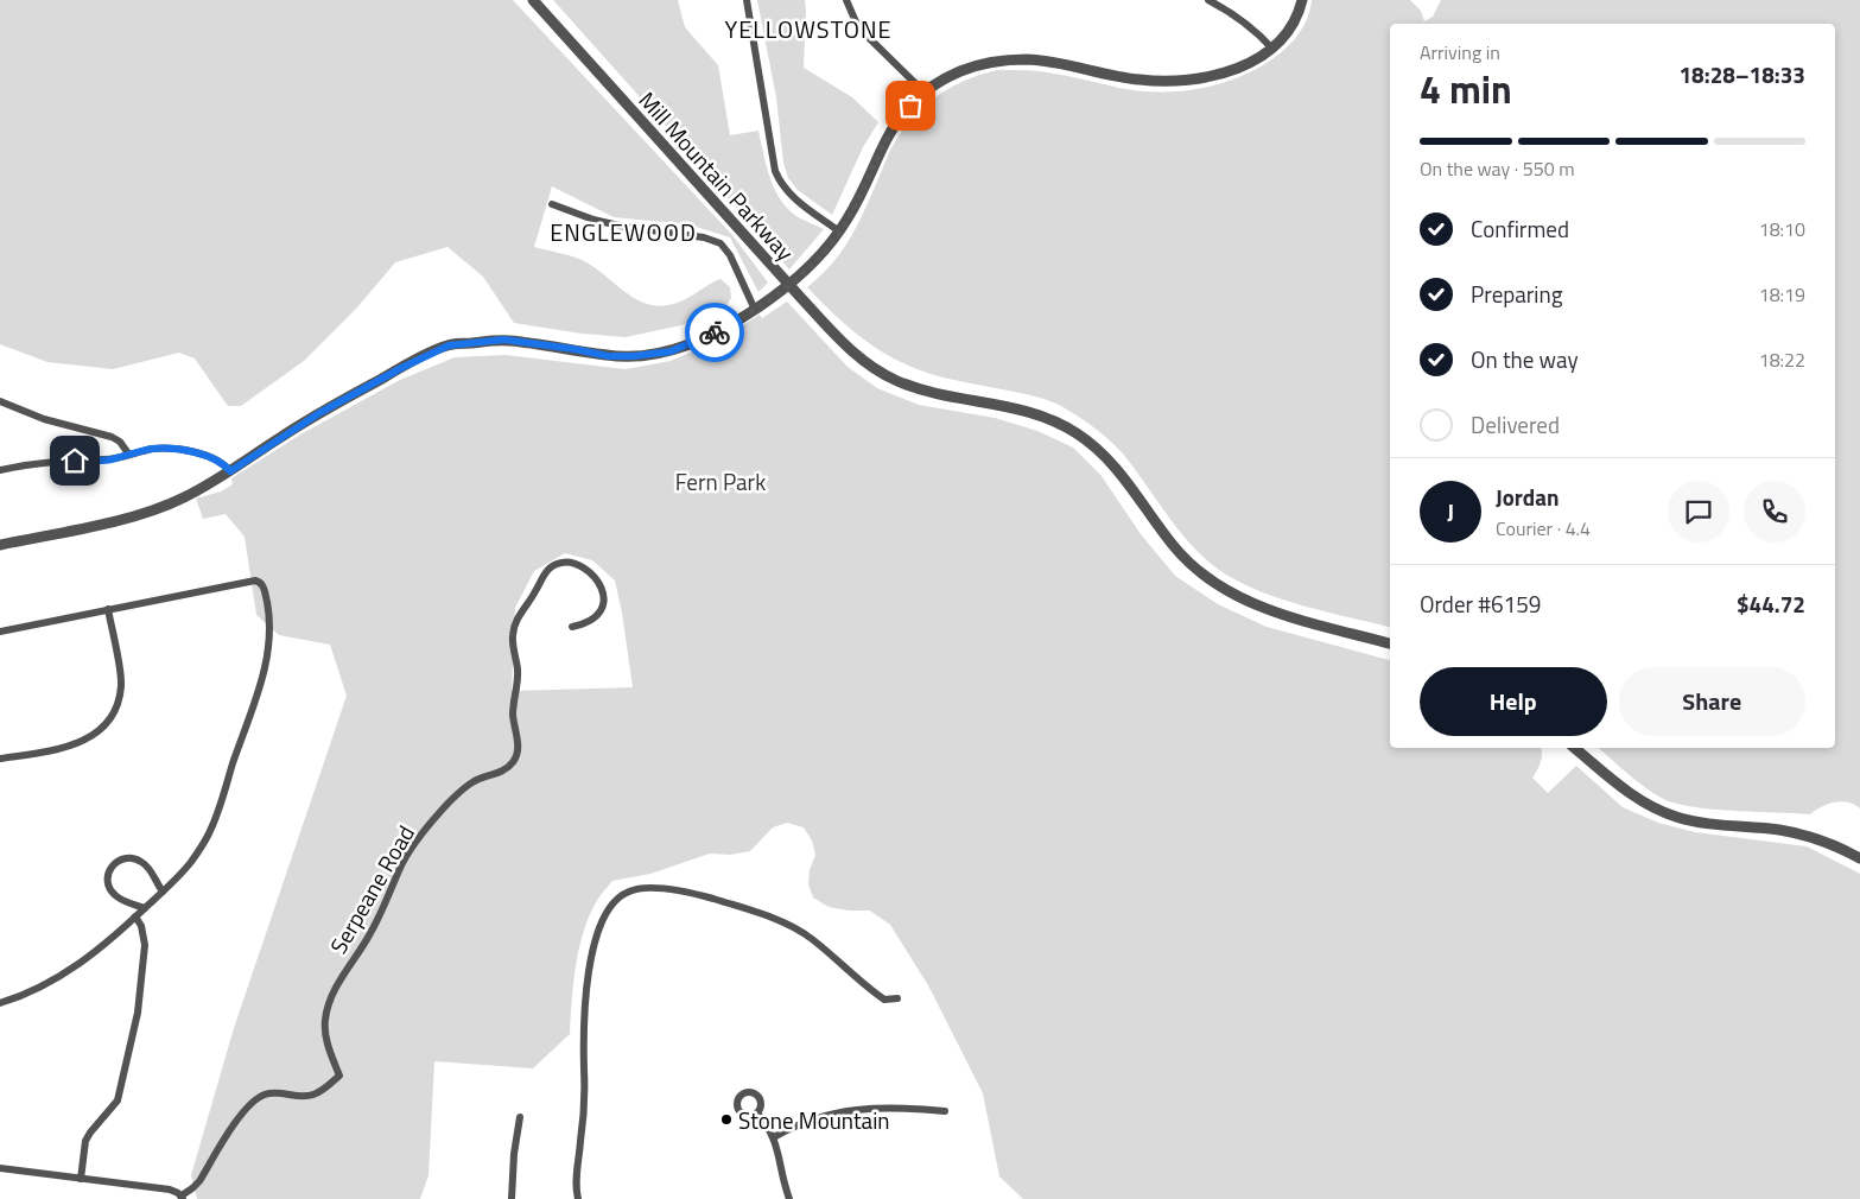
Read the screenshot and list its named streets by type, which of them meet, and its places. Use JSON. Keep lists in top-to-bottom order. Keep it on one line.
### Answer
{"streets":{"street":["Mill Mountain Parkway","Serpeane Road"]},"districts":["YELLOWSTONE","ENGLEWOOD"],"parks":["Fern Park"],"places":["Stone Mountain"],"page":{"heading":["4 min","Arriving in","18:28–18:33"],"panel":["Jordan","Courier · 4.4","Order #6159","$44.72"],"bar":"On the way · 550 m","list":[["Confirmed","18:10"],["Preparing","18:19"],["On the way","18:22"],"Delivered"],"round":"J","buttons":["Help","Share"]}}
